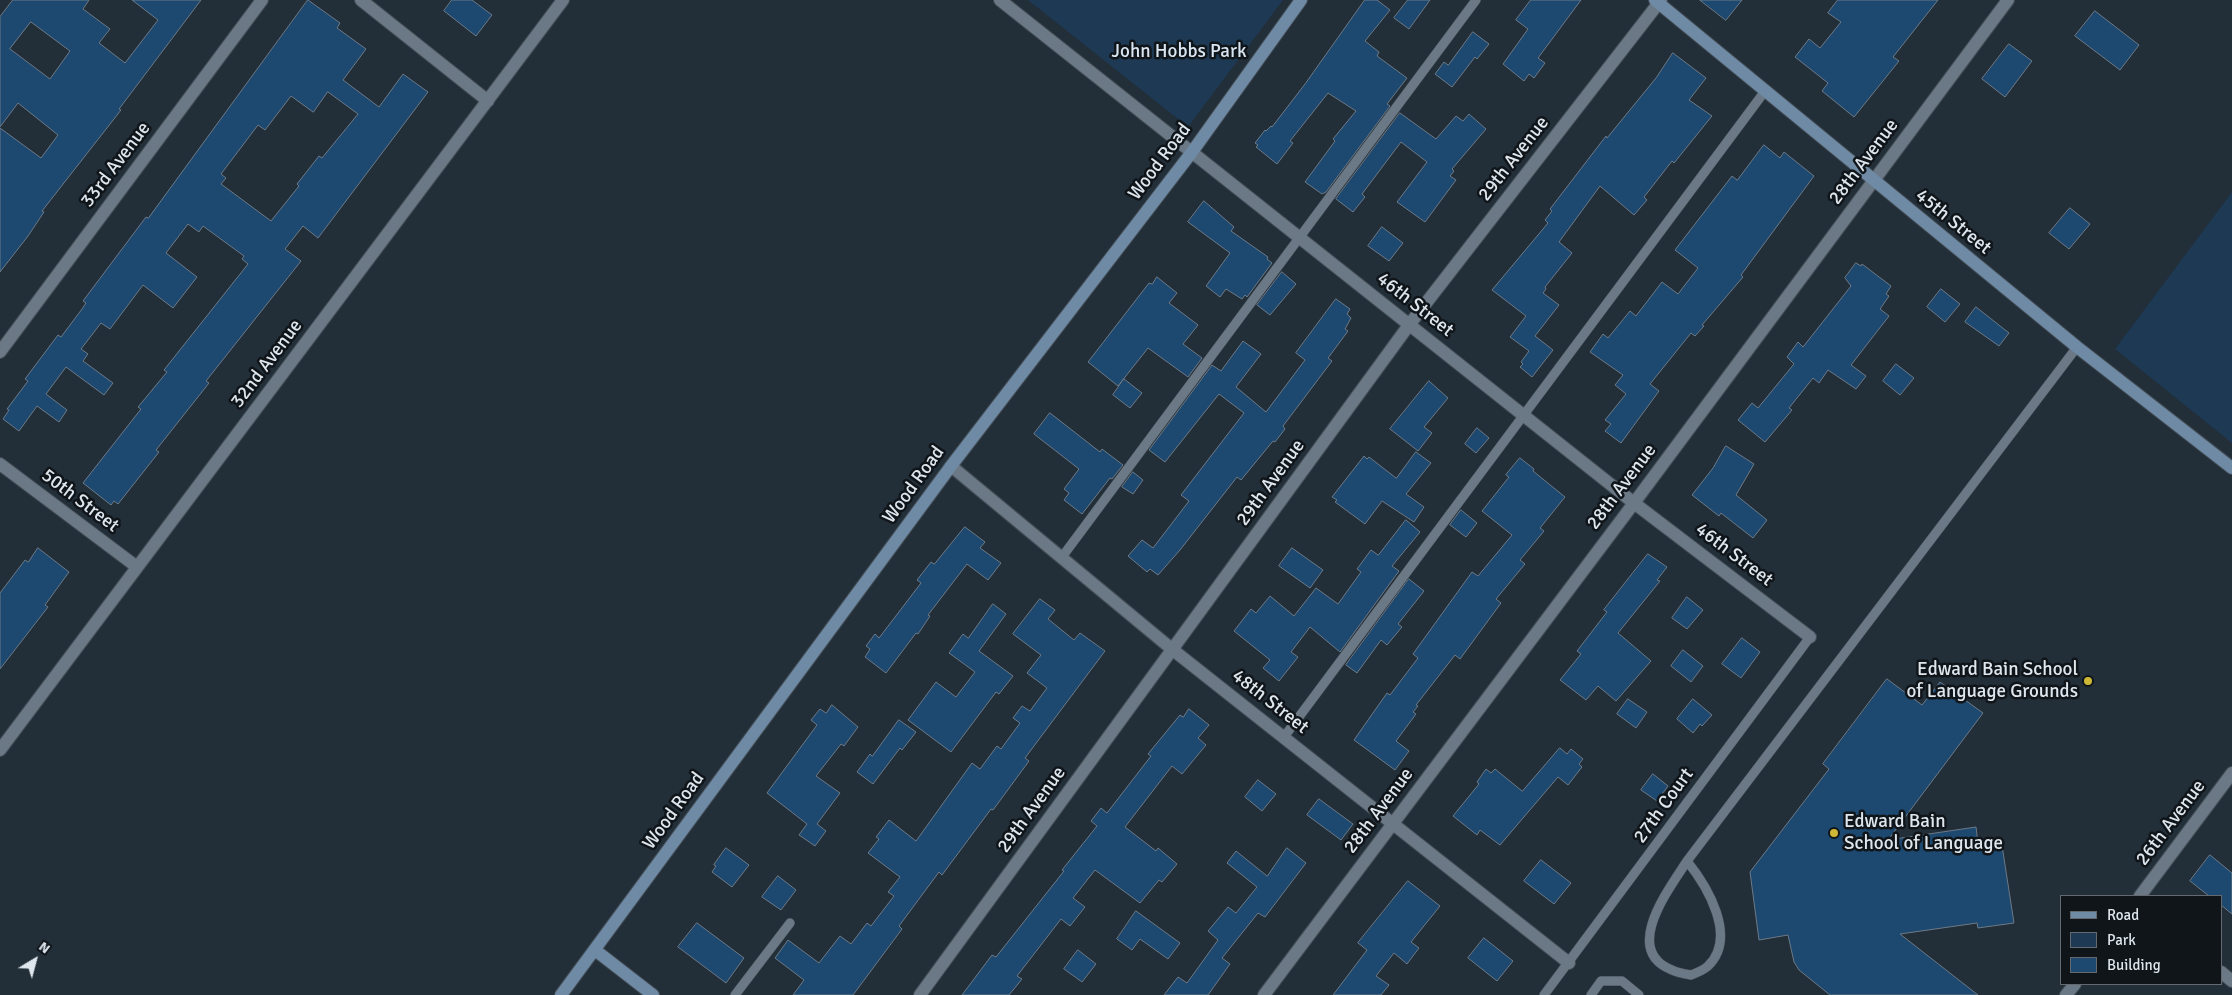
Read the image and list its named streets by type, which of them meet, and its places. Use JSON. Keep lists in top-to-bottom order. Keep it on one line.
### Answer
{"streets":{"street":["29th Avenue","Wood Road","28th Avenue","33rd Avenue","45th Street","46th Street","32nd Avenue","50th Street","48th Street","26th Avenue"],"lane":["27th Court"]},"crossings":[["29th Avenue","45th Street"],["29th Avenue","46th Street"],["29th Avenue","48th Street"],["Wood Road","46th Street"],["Wood Road","48th Street"],["28th Avenue","45th Street"],["28th Avenue","46th Street"],["28th Avenue","48th Street"],["46th Street","27th Court"],["32nd Avenue","50th Street"],["48th Street","27th Court"]],"parks":["John Hobbs Park"],"places":["Edward Bain School of Language Grounds","Edward Bain School of Language"],"legend":["Road","Park","Building"],"north":"top right"}
